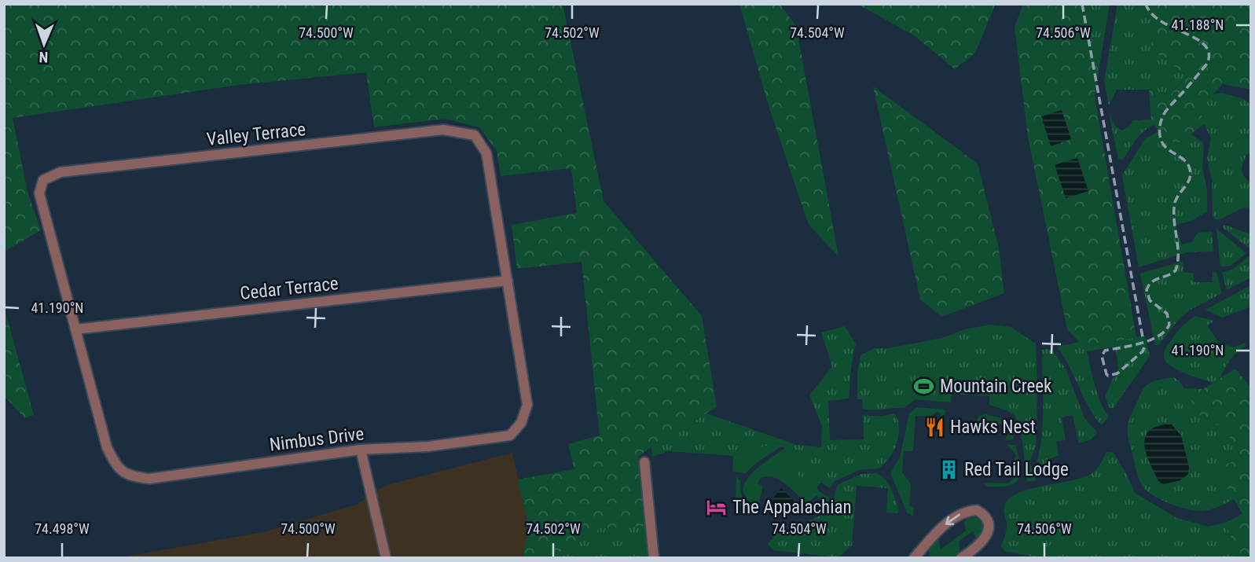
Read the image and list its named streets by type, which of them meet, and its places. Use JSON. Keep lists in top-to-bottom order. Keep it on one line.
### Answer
{"streets":{"street":["Valley Terrace","Cedar Terrace","Nimbus Drive"]},"crossings":[["Valley Terrace","Nimbus Drive"],["Cedar Terrace","Nimbus Drive"]],"places":{"sports":["Mountain Creek"],"restaurant":["Hawks Nest"],"building":["Red Tail Lodge"],"hotel":["The Appalachian"]},"north":"bottom","coordinates":["41.188°N","74.500°W","74.502°W","74.504°W","74.506°W","41.190°N","74.498°W"]}
